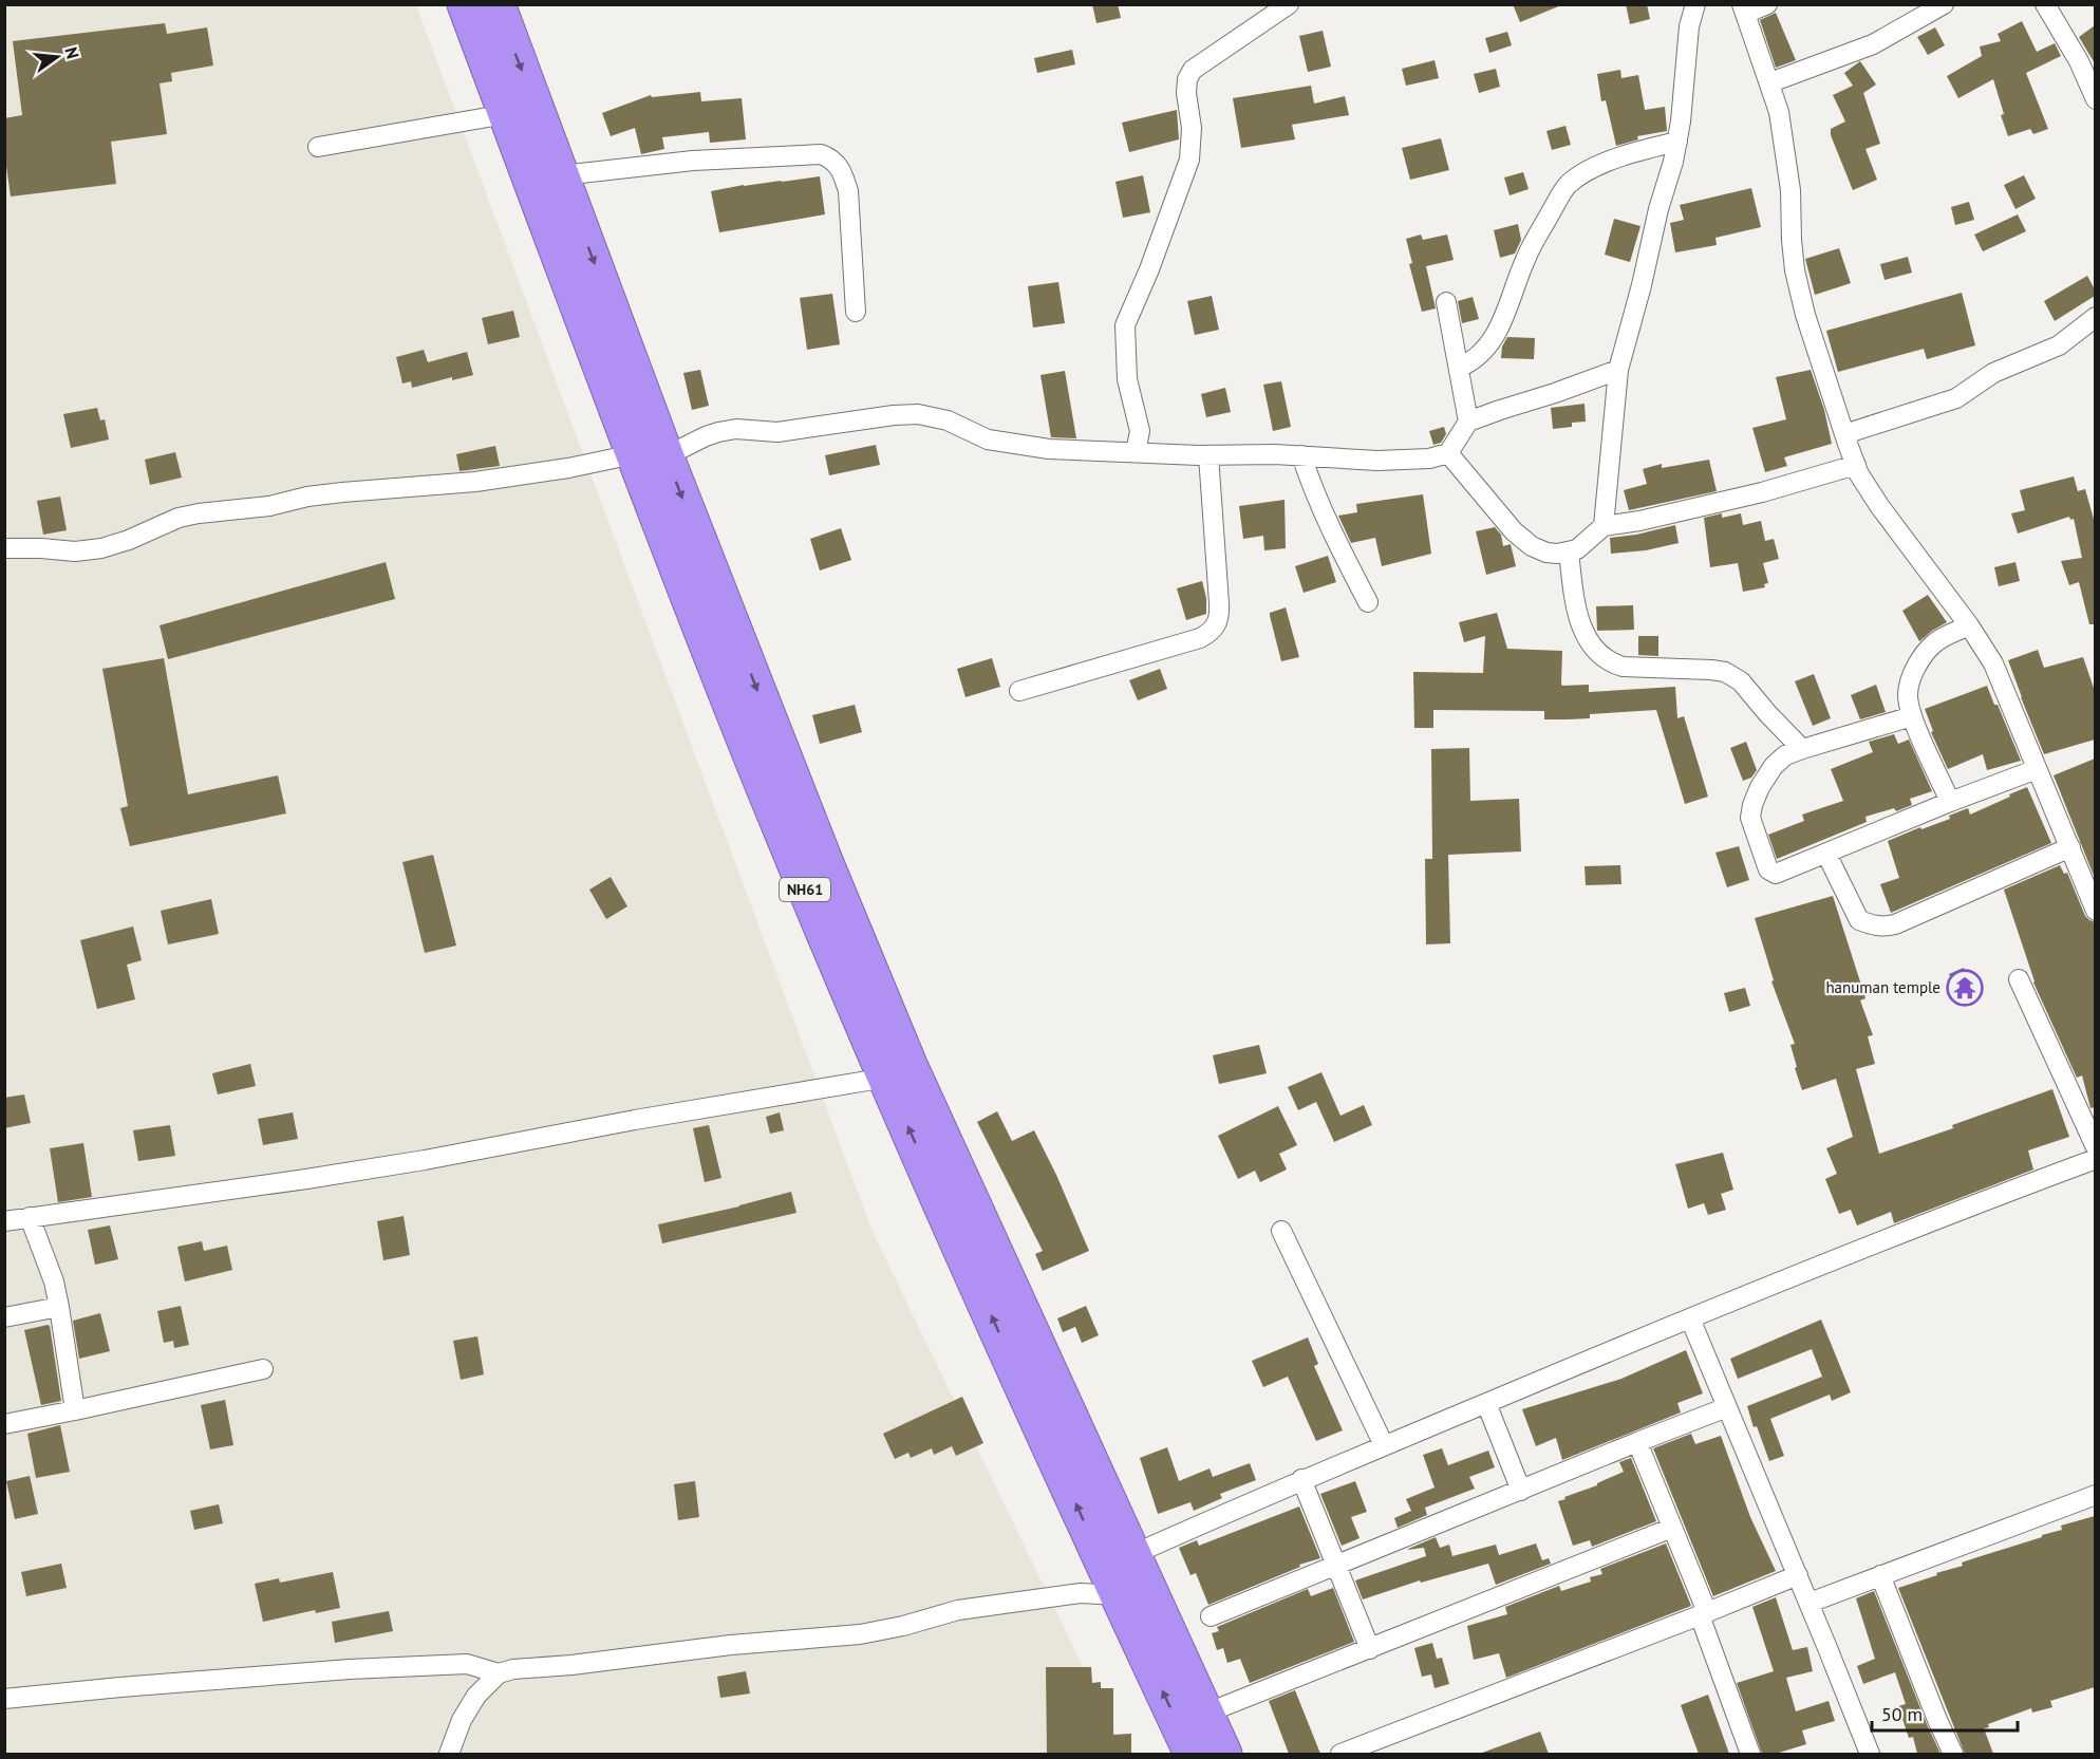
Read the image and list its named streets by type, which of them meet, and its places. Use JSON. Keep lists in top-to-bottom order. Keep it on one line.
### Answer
{"streets":{"highway":["NH61"]},"places":{"temple":["hanuman temple"]},"scale_bar":"50 m","north":"right"}
